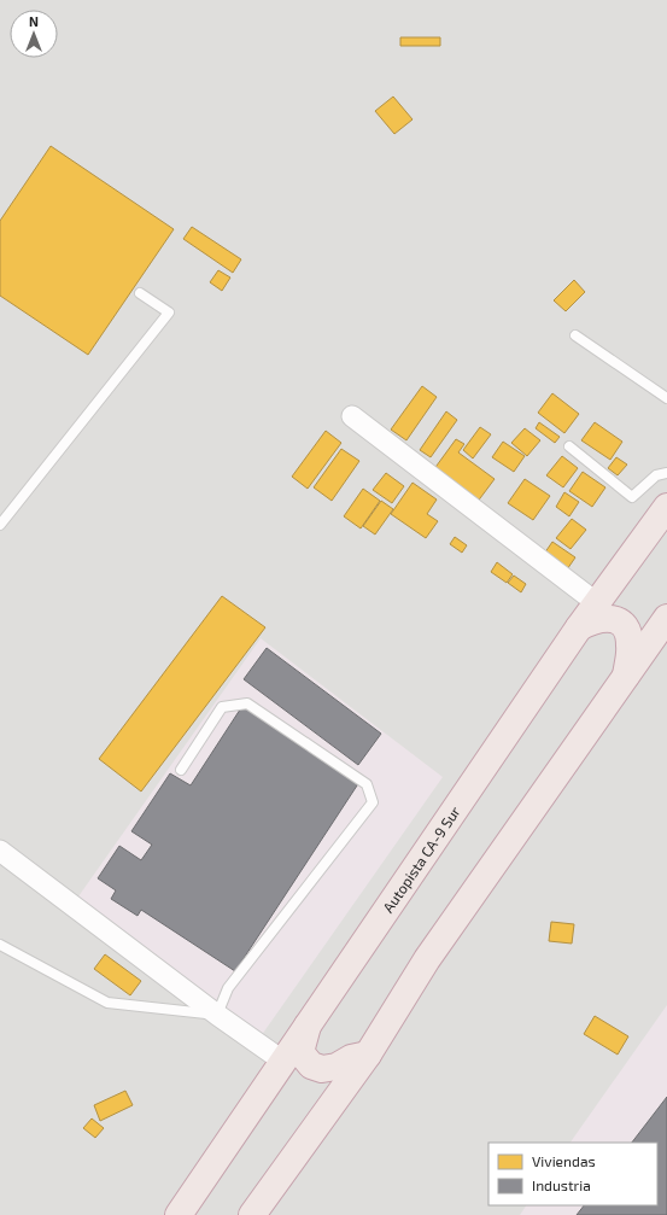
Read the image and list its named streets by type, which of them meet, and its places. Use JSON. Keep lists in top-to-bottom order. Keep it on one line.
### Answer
{"streets":{"highway":["Autopista CA-9 Sur"]},"legend":["Viviendas","Industria"],"north":"top"}
